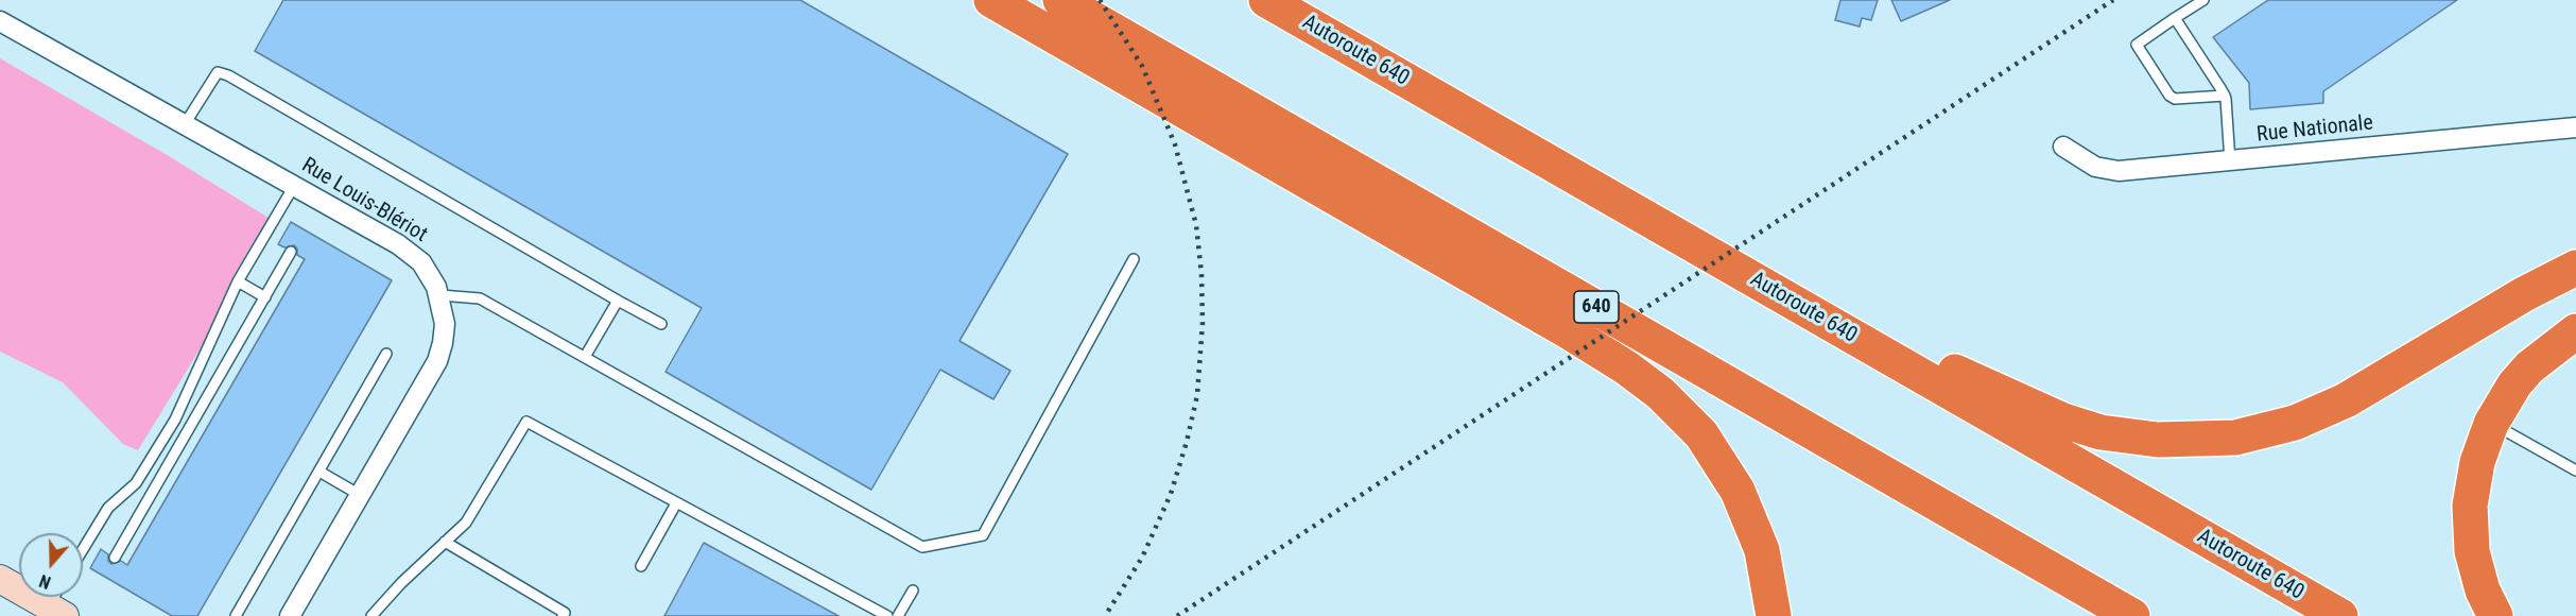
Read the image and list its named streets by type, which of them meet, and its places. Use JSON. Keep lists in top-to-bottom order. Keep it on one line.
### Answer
{"streets":{"highway":["Autoroute 640","640"],"street":["Rue Nationale","Rue Louis-Blériot"]},"north":"bottom"}
